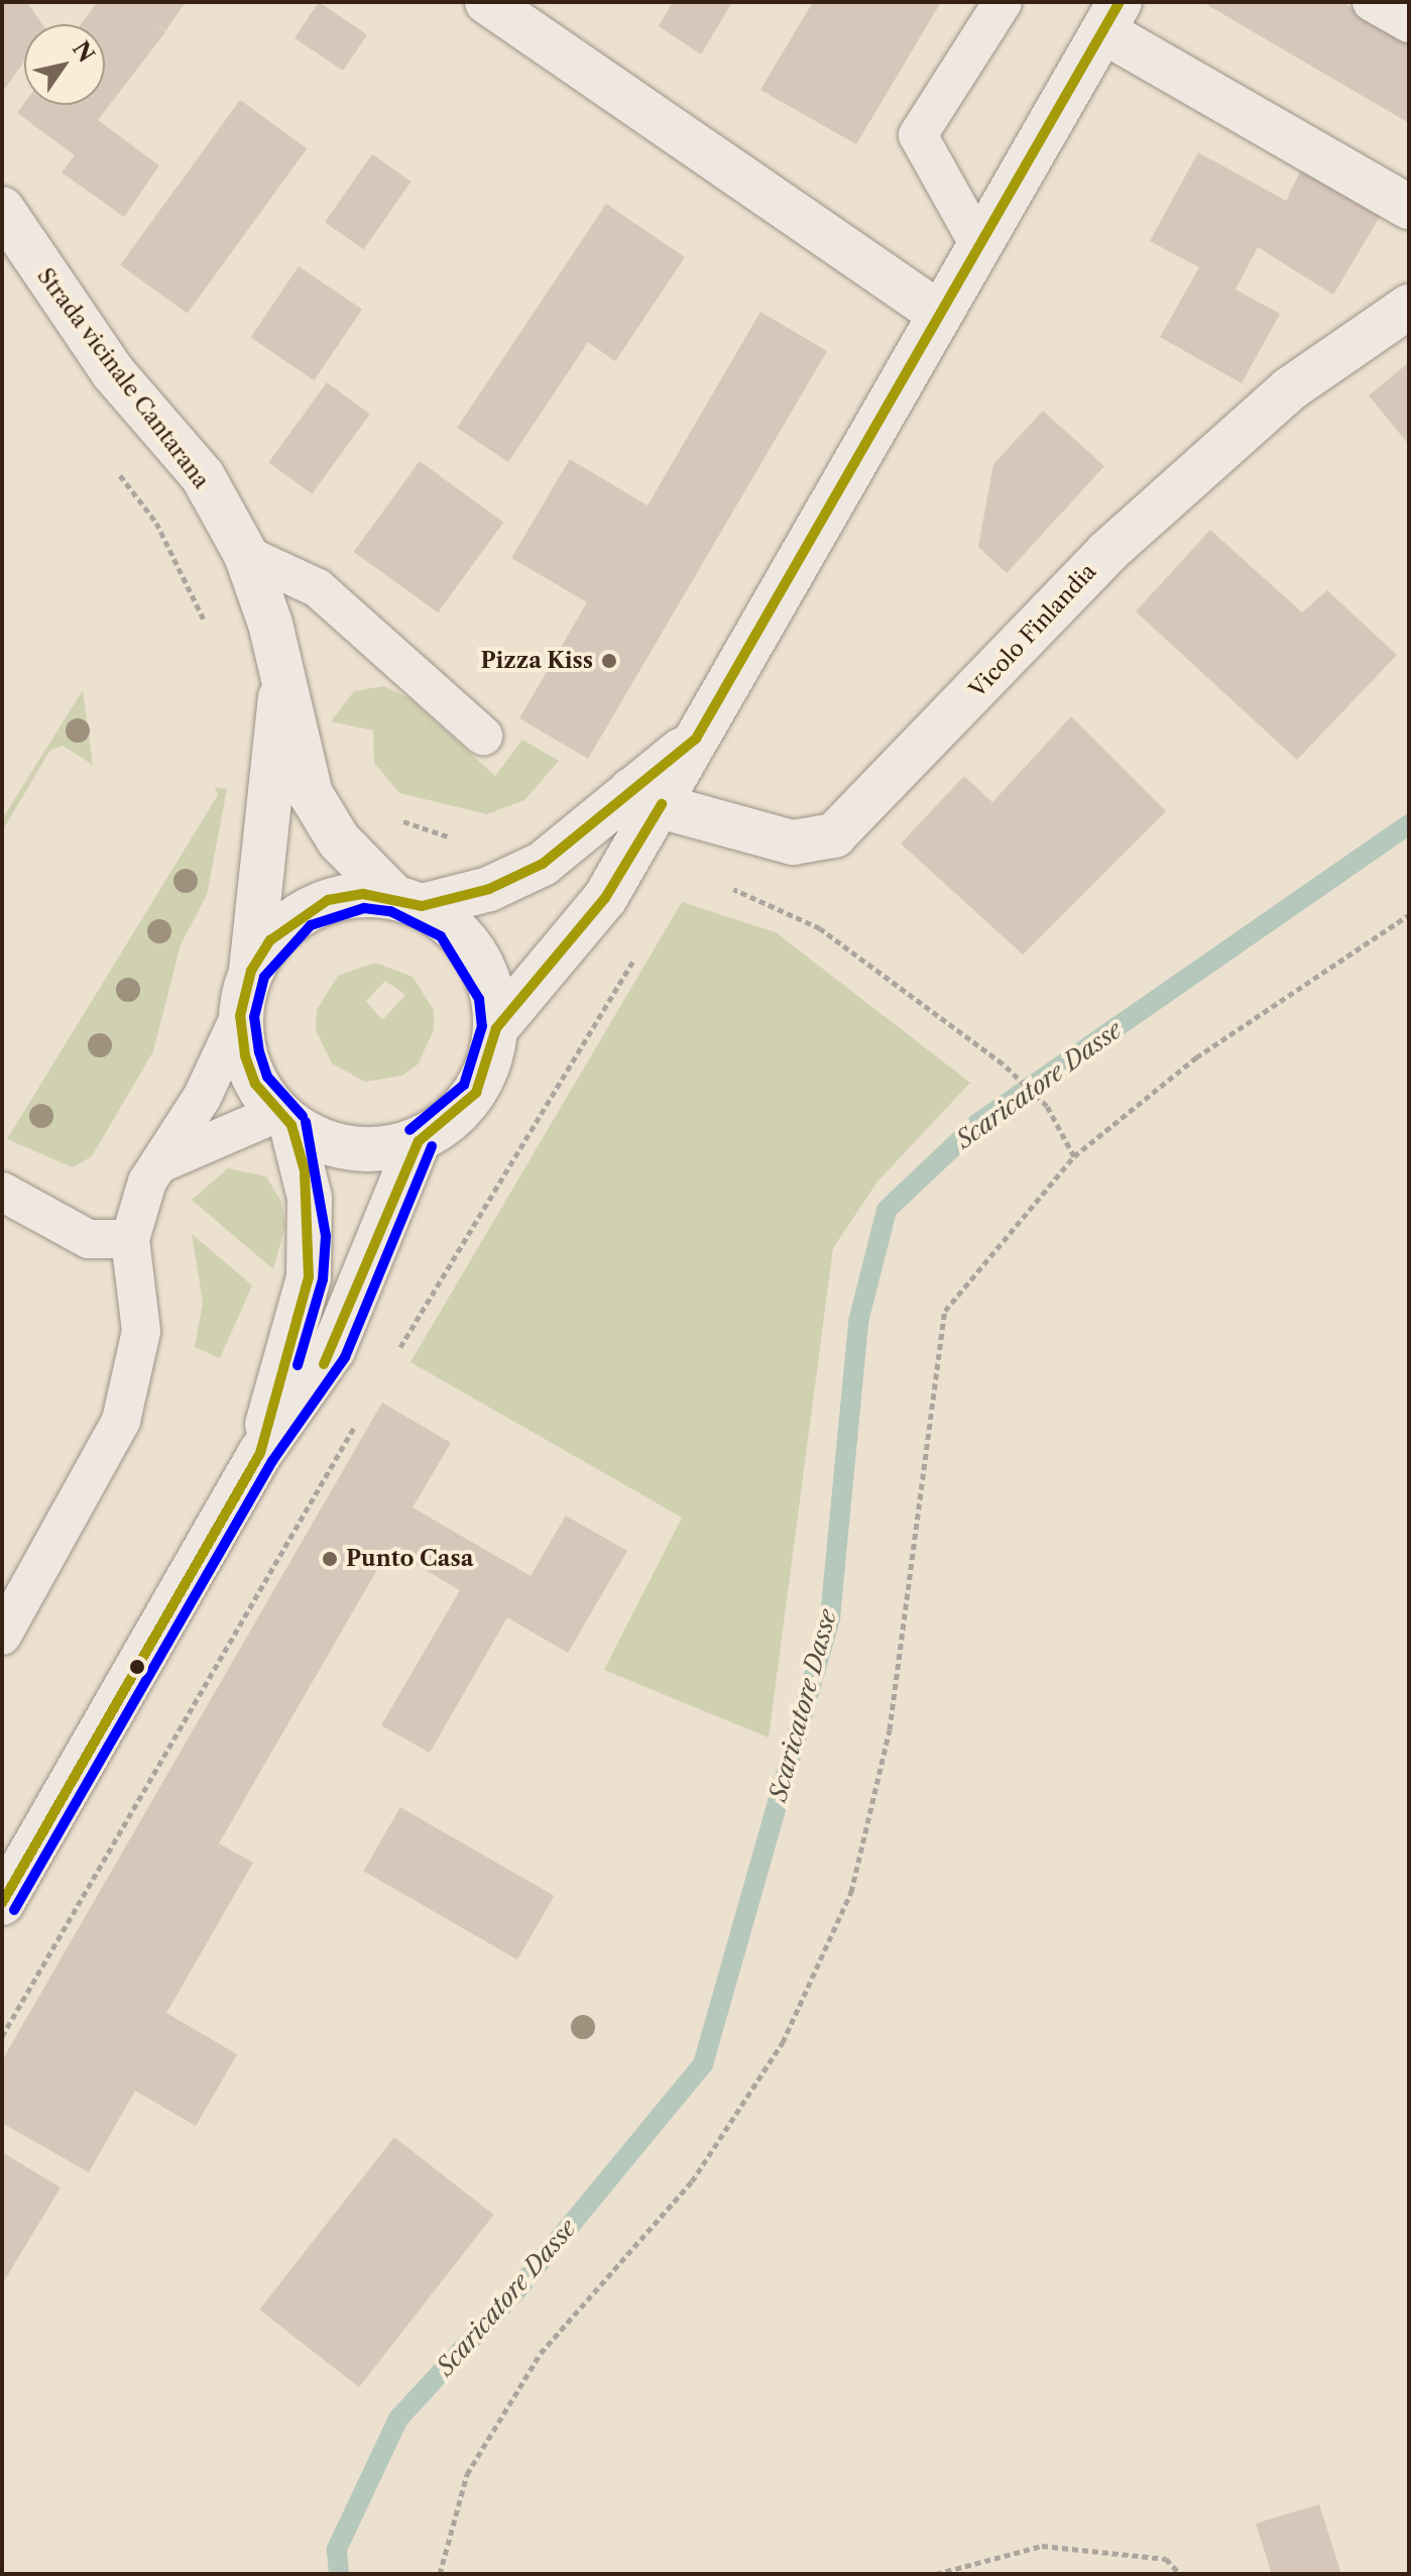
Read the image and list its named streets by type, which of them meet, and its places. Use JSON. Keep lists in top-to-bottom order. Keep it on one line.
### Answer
{"streets":{"main road":["Strada vicinale Cantarana","Vicolo Finlandia"]},"water":["Scaricatore Dasse"],"places":["Pizza Kiss","Punto Casa"],"north":"top right"}
